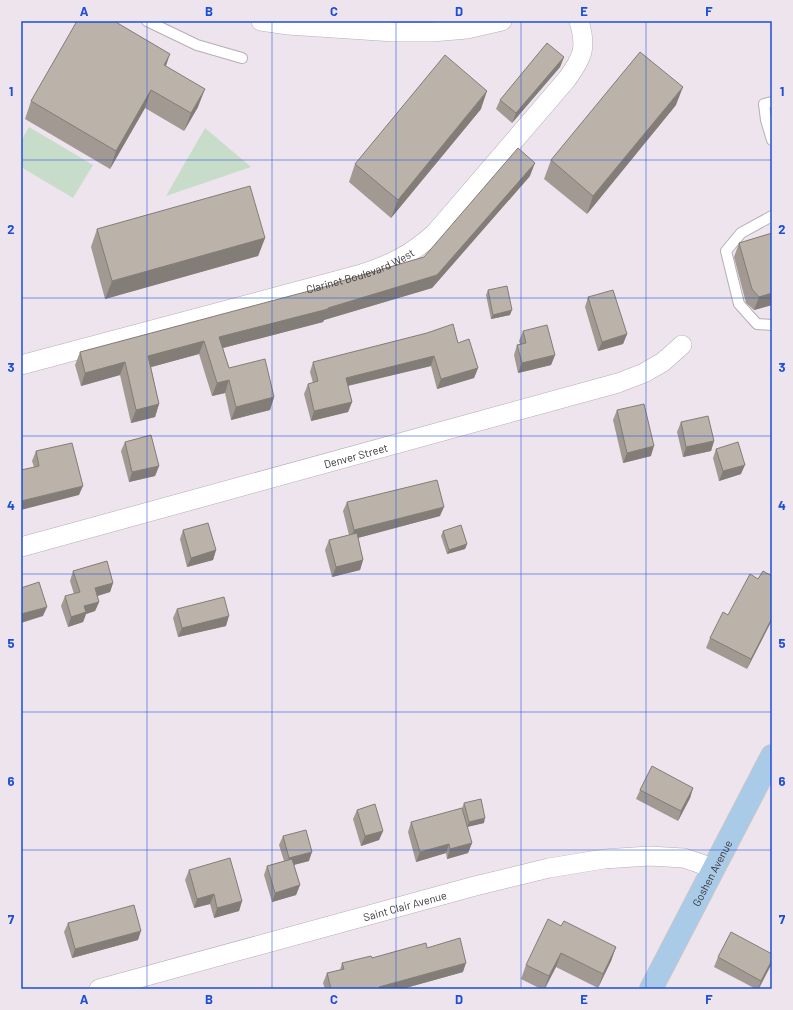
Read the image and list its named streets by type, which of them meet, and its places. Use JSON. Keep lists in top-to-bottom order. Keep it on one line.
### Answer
{"streets":{"main road":["Goshen Avenue"],"street":["Clarinet Boulevard West","Denver Street","Saint Clair Avenue"]},"crossings":[["Goshen Avenue","Saint Clair Avenue"]],"grid":{"columns":["A","B","C","D","E","F"],"rows":["1","2","3","4","5","6","7"]}}
